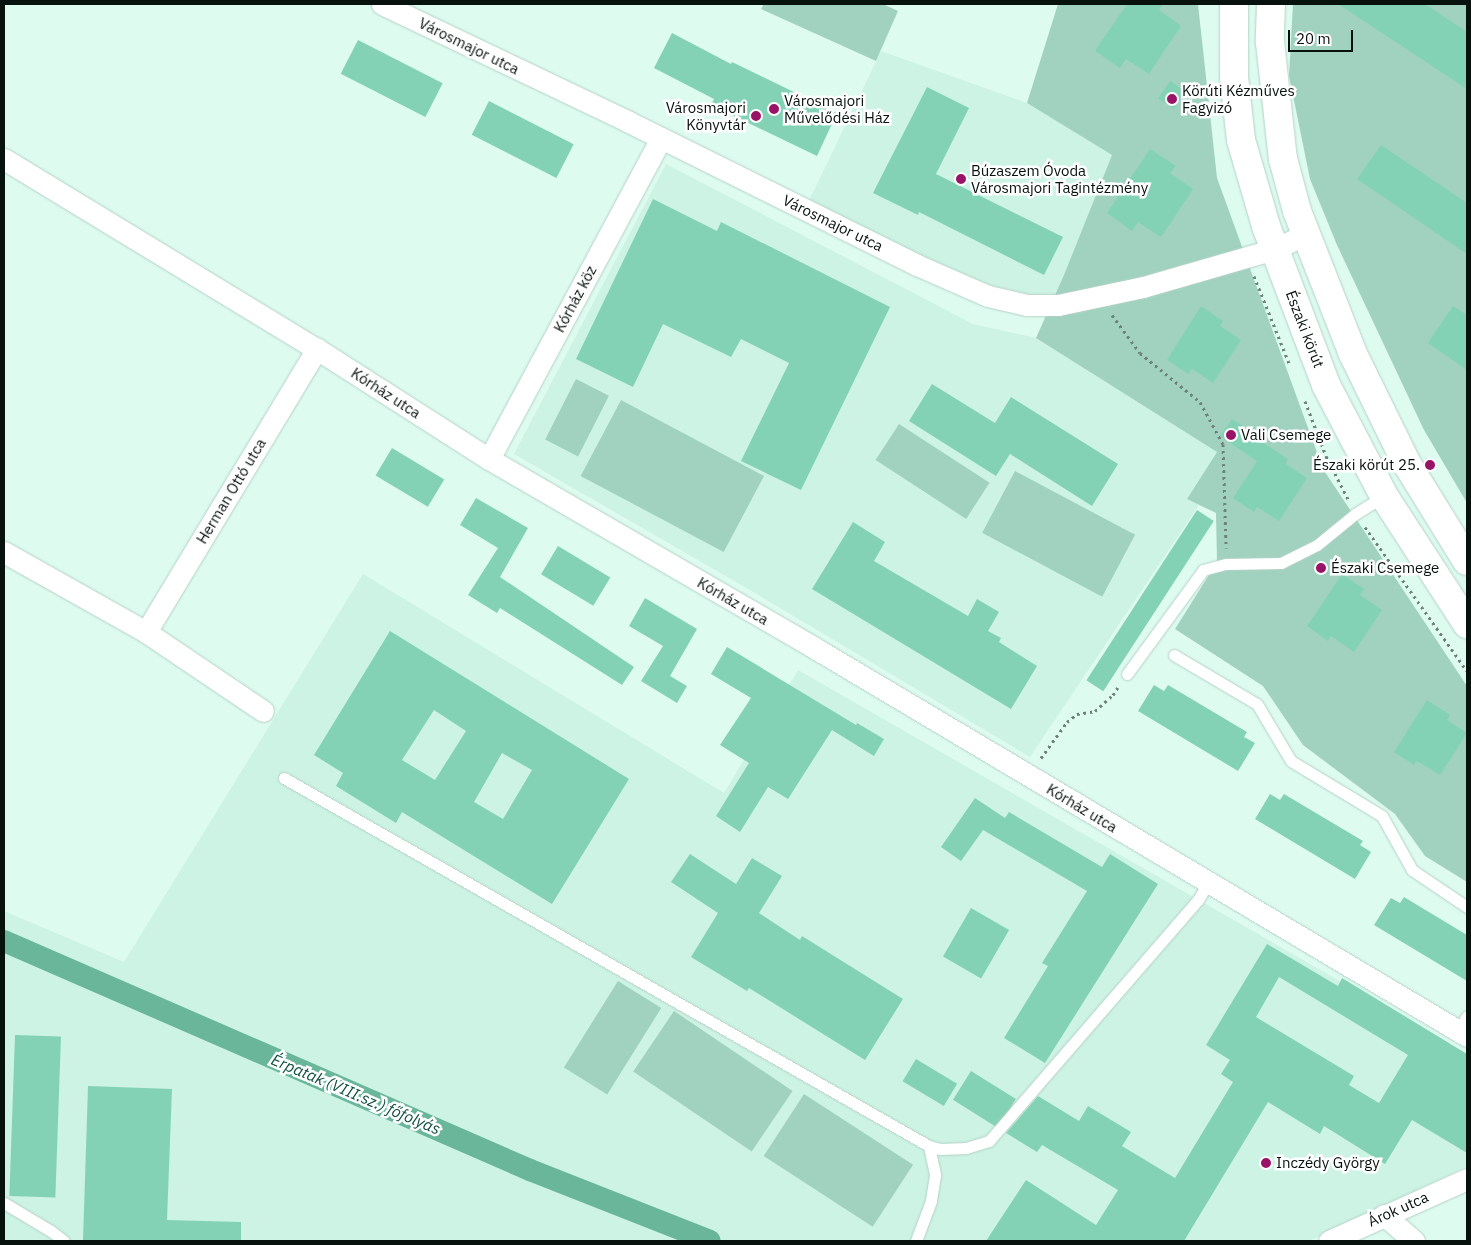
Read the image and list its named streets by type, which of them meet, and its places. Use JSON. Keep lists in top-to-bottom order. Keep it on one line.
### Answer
{"streets":{"main road":["Északi körút"],"street":["Városmajor utca","Kórház köz","Kórház utca","Herman Ottó utca","Árok utca"]},"crossings":[["Városmajor utca","Kórház köz"],["Városmajor utca","Északi körút"],["Kórház köz","Kórház utca"],["Kórház utca","Herman Ottó utca"]],"water":["Érpatak (VIII.sz.) főfolyás"],"places":["Körúti Kézműves Fagyizó","Városmajori Művelődési Ház","Városmajori Könyvtár","Búzaszem Óvoda Városmajori Tagintézmény","Vali Csemege","Északi körút 25.","Északi Csemege","Inczédy György"],"scale_bar":"20 m"}
